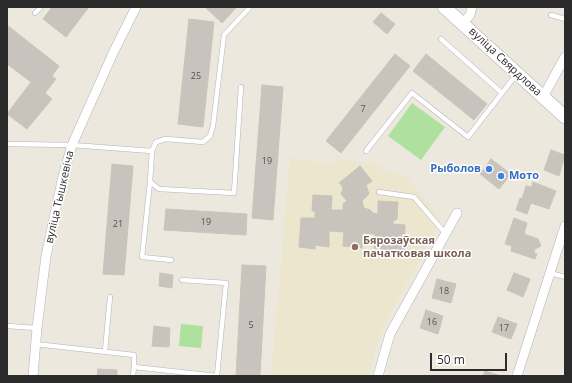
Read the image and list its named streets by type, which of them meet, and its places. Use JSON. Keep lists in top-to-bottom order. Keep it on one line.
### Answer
{"streets":{"street":["вуліца Свярдлова","вуліца Тышкевіча"]},"places":["Рыболов","Мото","Бярозаўская пачатковая школа"],"house_numbers":["25","7","19","19","21","18","16","5","17"],"scale_bar":"50 m"}
